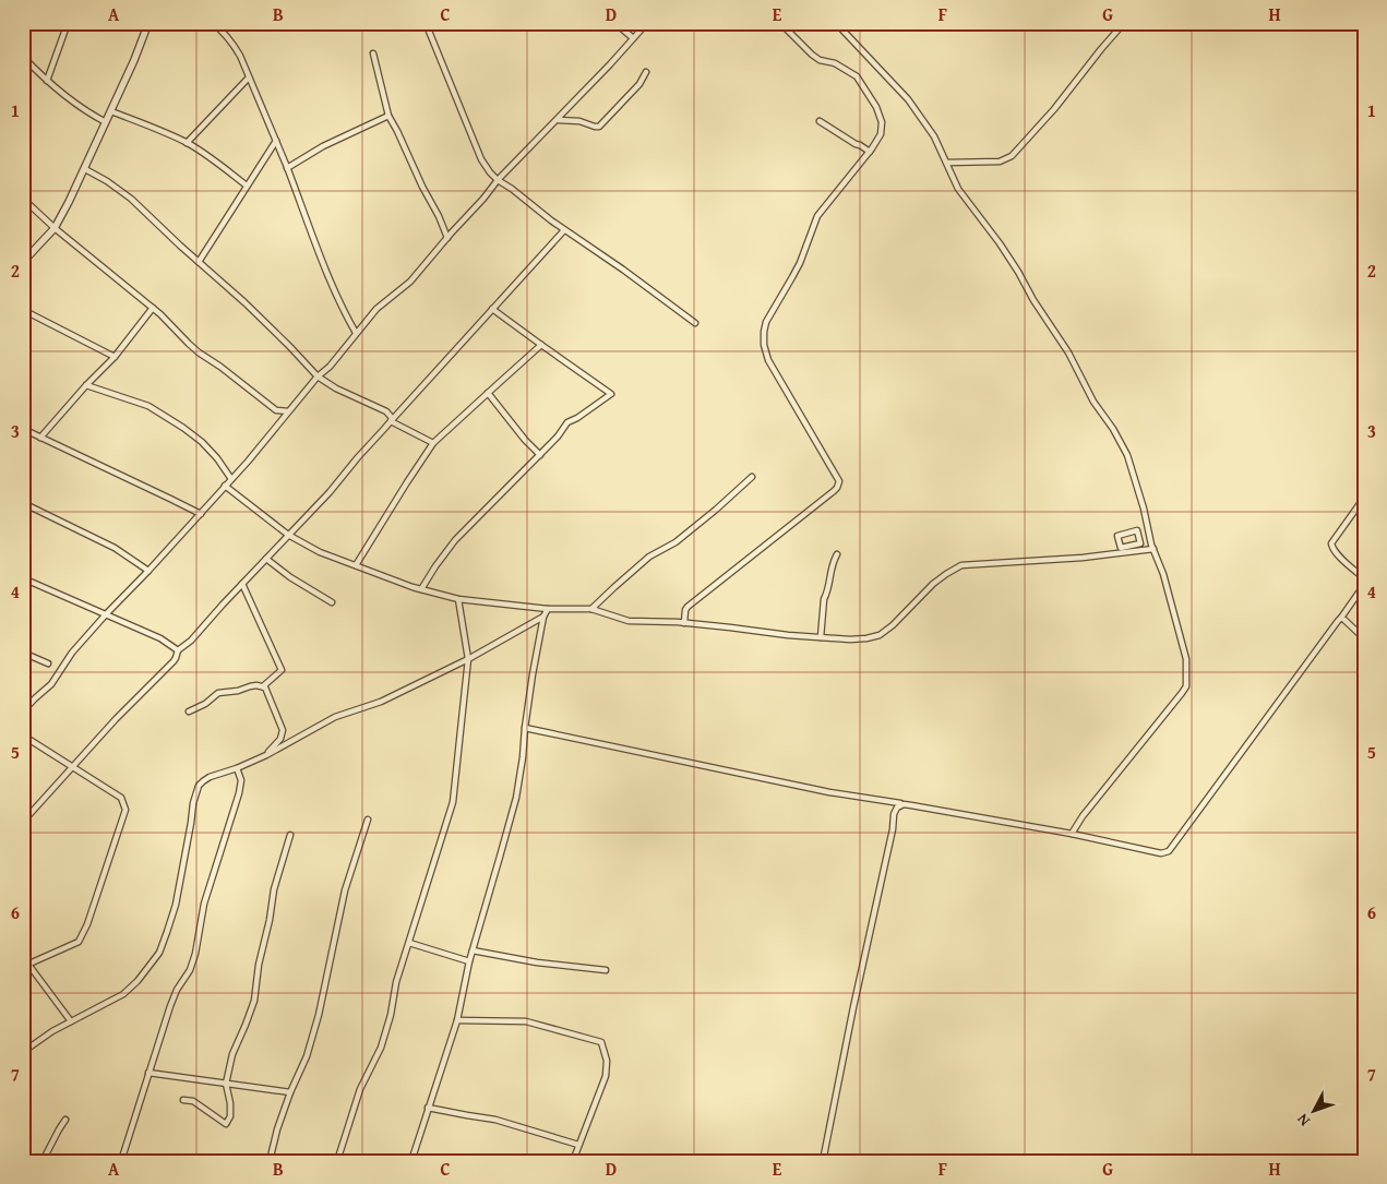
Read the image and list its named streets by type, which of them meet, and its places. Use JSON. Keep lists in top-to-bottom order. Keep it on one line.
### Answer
{"north":"bottom left","grid":{"columns":["A","B","C","D","E","F","G","H"],"rows":["1","2","3","4","5","6","7"]}}
